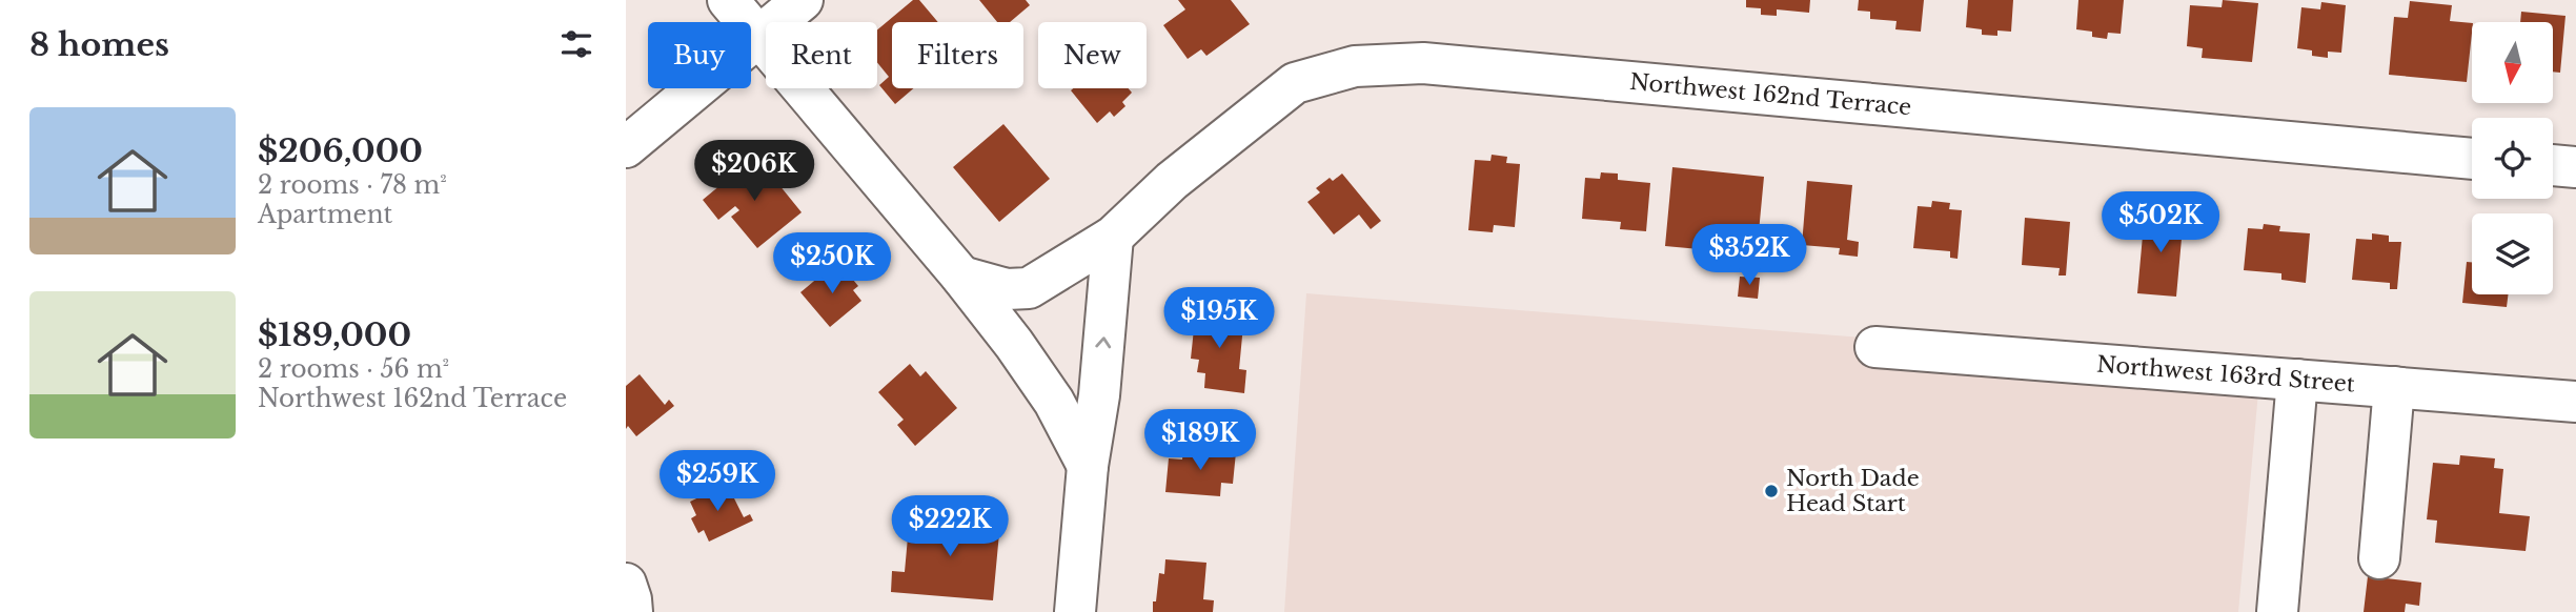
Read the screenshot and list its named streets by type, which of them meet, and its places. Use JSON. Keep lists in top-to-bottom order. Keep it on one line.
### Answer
{"streets":{"street":["Northwest 162nd Terrace","Northwest 163rd Street"]},"places":["North Dade Head Start"],"north":"bottom","page":{"heading":"8 homes","chip":["Buy","Rent","Filters","New"],"list":[{"name":"$206,000","note":"2 rooms · 78 m² · Apartment"},{"name":"$189,000","note":"2 rooms · 56 m² · Northwest 162nd Terrace"}],"price":["$206K","$502K","$352K","$250K","$195K","$189K","$259K","$222K"]}}
